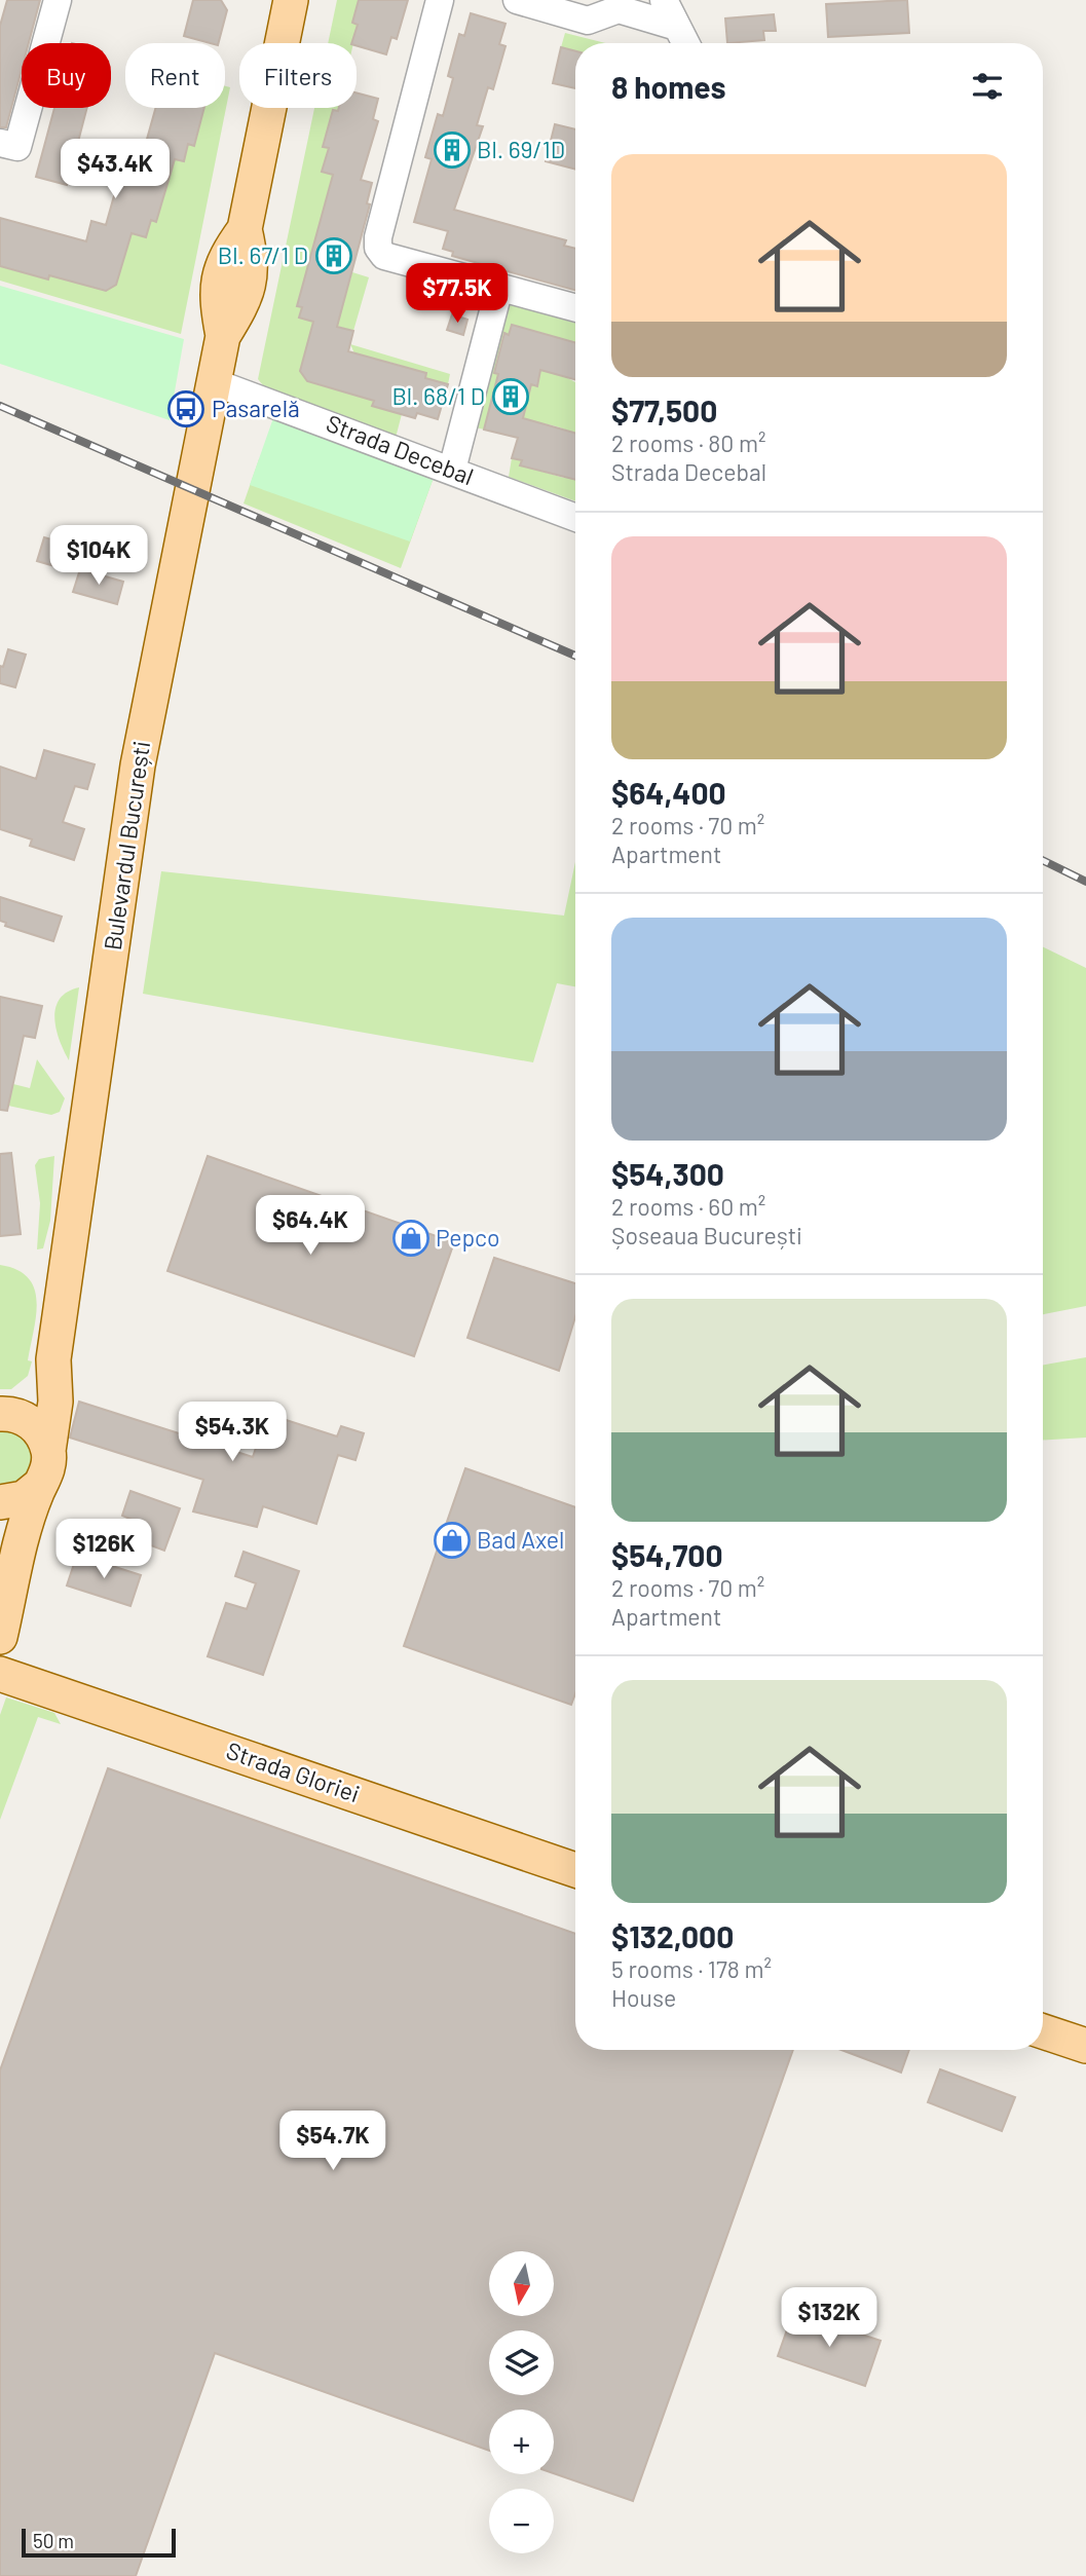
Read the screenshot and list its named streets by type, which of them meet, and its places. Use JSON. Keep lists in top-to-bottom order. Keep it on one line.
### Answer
{"streets":{"main road":["Bulevardul București","Strada Gloriei"],"street":["Strada Decebal"]},"crossings":[["Strada Decebal","Bulevardul București"]],"places":{"building":["Bl. 69/1D","Bl. 67/1 D","Bl. 68/1 D"],"bus stop":["Pasarelă"],"shop":["Pepco","Bad Axel"]},"scale_bar":"50 m","north":"bottom","page":{"chip":["Buy","Rent","Filters"],"heading":"8 homes","list":[{"name":"$77,500","note":"2 rooms · 80 m² · Strada Decebal"},{"name":"$64,400","note":"2 rooms · 70 m² · Apartment"},{"name":"$54,300","note":"2 rooms · 60 m² · Șoseaua București"},{"name":"$54,700","note":"2 rooms · 70 m² · Apartment"},{"name":"$132,000","note":"5 rooms · 178 m² · House"}],"price":["$43.4K","$77.5K","$104K","$64.4K","$54.3K","$126K","$54.7K","$132K"],"map_buttons":["+","−"],"scale":"50 m"}}
